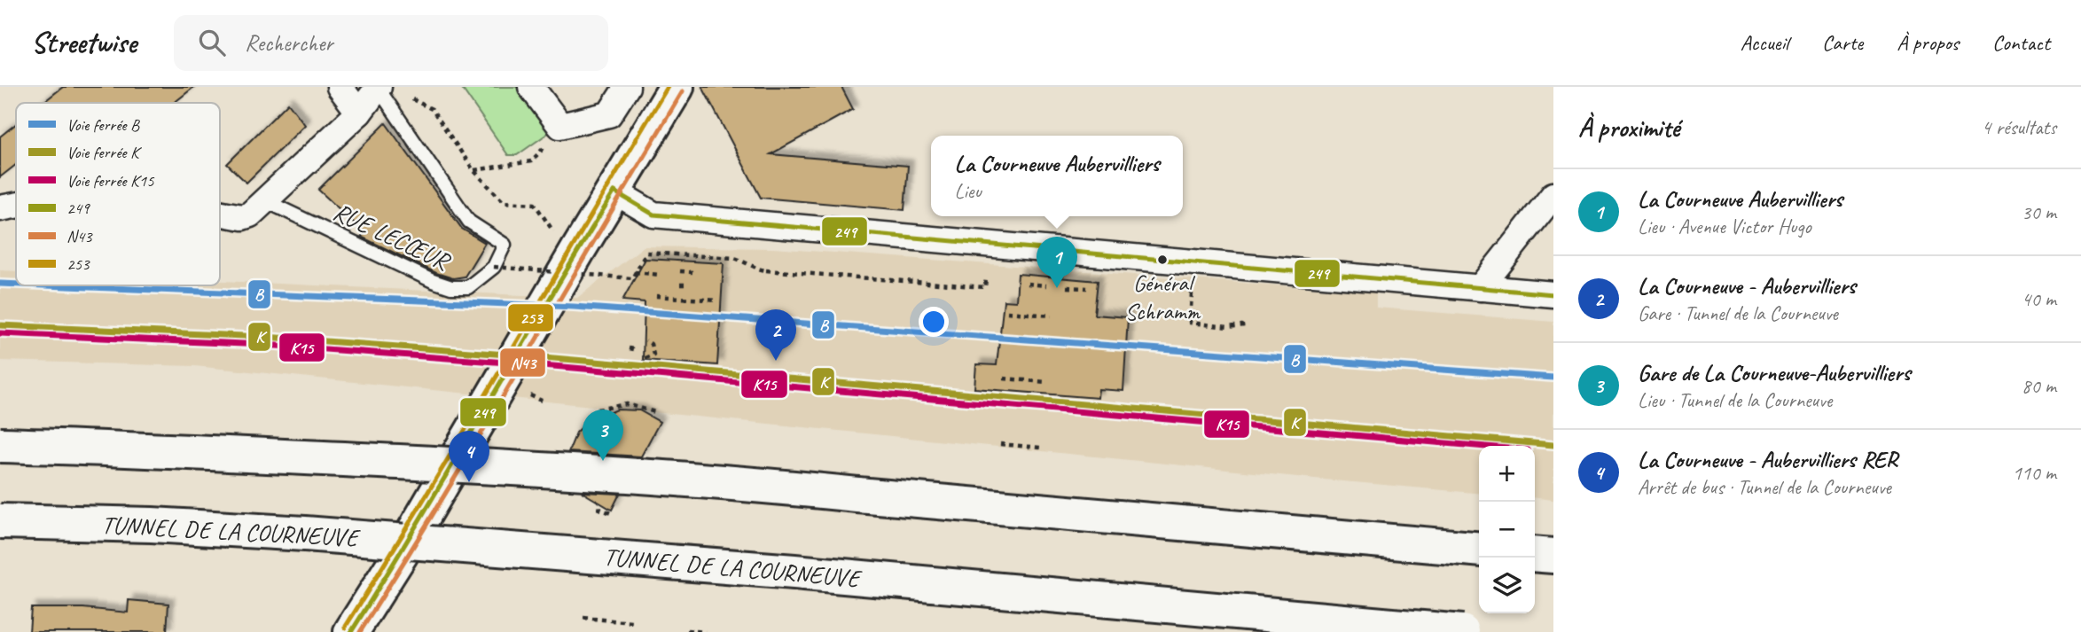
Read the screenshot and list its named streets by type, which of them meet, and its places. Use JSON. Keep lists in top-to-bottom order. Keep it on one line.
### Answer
{"streets":{"main road":["TUNNEL DE LA COURNEUVE"],"lane":["RUE LECŒUR"]},"places":["Général Schramm"],"lines":["transit line 253","transit line N43","transit line 249","rail line B","rail line K","rail line K15"],"legend":["Voie ferrée B","Voie ferrée K","Voie ferrée K15","249","N43","253"],"page":{"header":"Streetwise","search":"Rechercher","nav":["Accueil","Carte","À propos","Contact"],"heading":["À proximité","4 résultats"],"popup":["La Courneuve Aubervilliers","Lieu"],"list":[{"mark":"1","name":"La Courneuve Aubervilliers","note":"Lieu · Avenue Victor Hugo","value":"30 m"},{"mark":"2","name":"La Courneuve - Aubervilliers","note":"Gare · Tunnel de la Courneuve","value":"40 m"},{"mark":"3","name":"Gare de La Courneuve-Aubervilliers","note":"Lieu · Tunnel de la Courneuve","value":"80 m"},{"mark":"4","name":"La Courneuve - Aubervilliers RER","note":"Arrêt de bus · Tunnel de la Courneuve","value":"110 m"}],"pins":["1","2","3","4"],"map_buttons":["+","−"]}}
